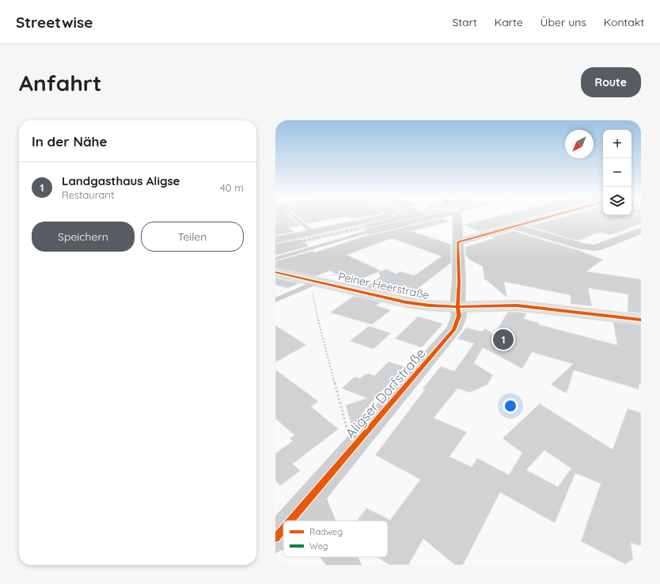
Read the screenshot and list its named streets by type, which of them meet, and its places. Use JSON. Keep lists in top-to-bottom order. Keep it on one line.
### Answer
{"streets":{"street":["Peiner Heerstraße","Aligser Dorfstraße"]},"crossings":[["Peiner Heerstraße","Aligser Dorfstraße"]],"legend":["Radweg","Weg"],"north":"bottom left","page":{"header":"Streetwise","nav":["Start","Karte","Über uns","Kontakt"],"buttons":["Route",["Speichern","Teilen"]],"title":"Anfahrt","heading":"In der Nähe","map_buttons":["+","−"],"list":[{"mark":"1","name":"Landgasthaus Aligse","note":"Restaurant","value":"40 m"}],"pins":"1"}}
